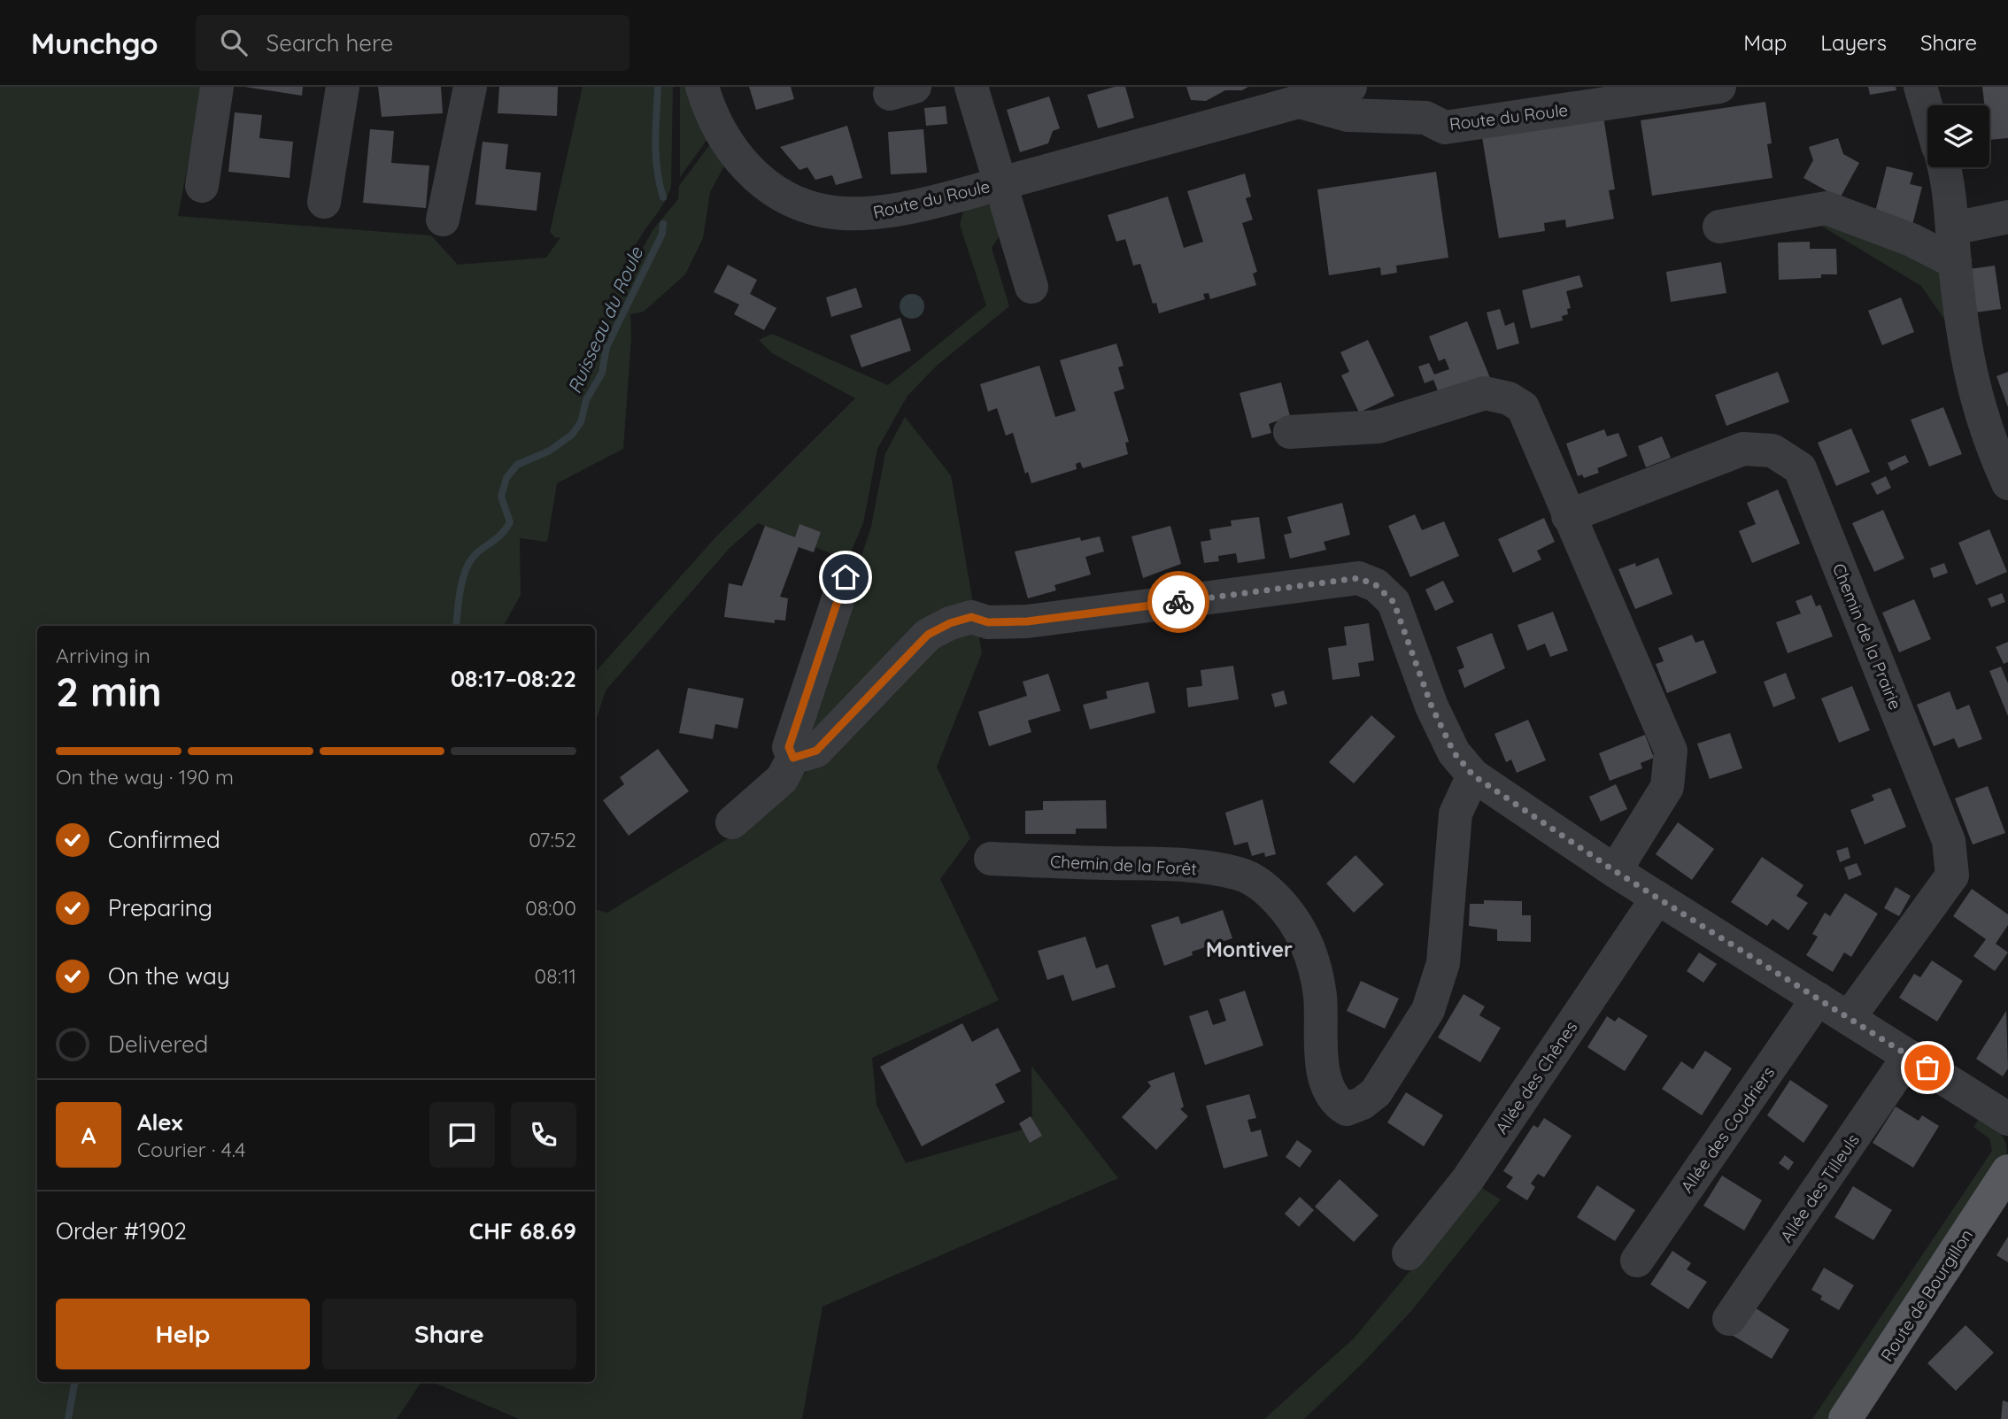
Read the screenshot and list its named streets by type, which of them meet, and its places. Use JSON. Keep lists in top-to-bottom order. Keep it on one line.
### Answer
{"streets":{"main road":["Route de Bourgillon"],"street":["Route du Roule","Chemin de la Prairie","Chemin de la Forêt","Allée des Chênes","Allée des Coudriers","Allée des Tilleuls"]},"districts":["Montiver"],"water":["Ruisseau du Roule"],"page":{"header":"Munchgo","search":"Search here","nav":["Map","Layers","Share"],"heading":["2 min","Arriving in","08:17–08:22"],"panel":["Alex","Courier · 4.4","Order #1902","CHF 68.69"],"bar":"On the way · 190 m","list":[["Confirmed","07:52"],["Preparing","08:00"],["On the way","08:11"],"Delivered"],"round":"A","buttons":["Help","Share"]}}
